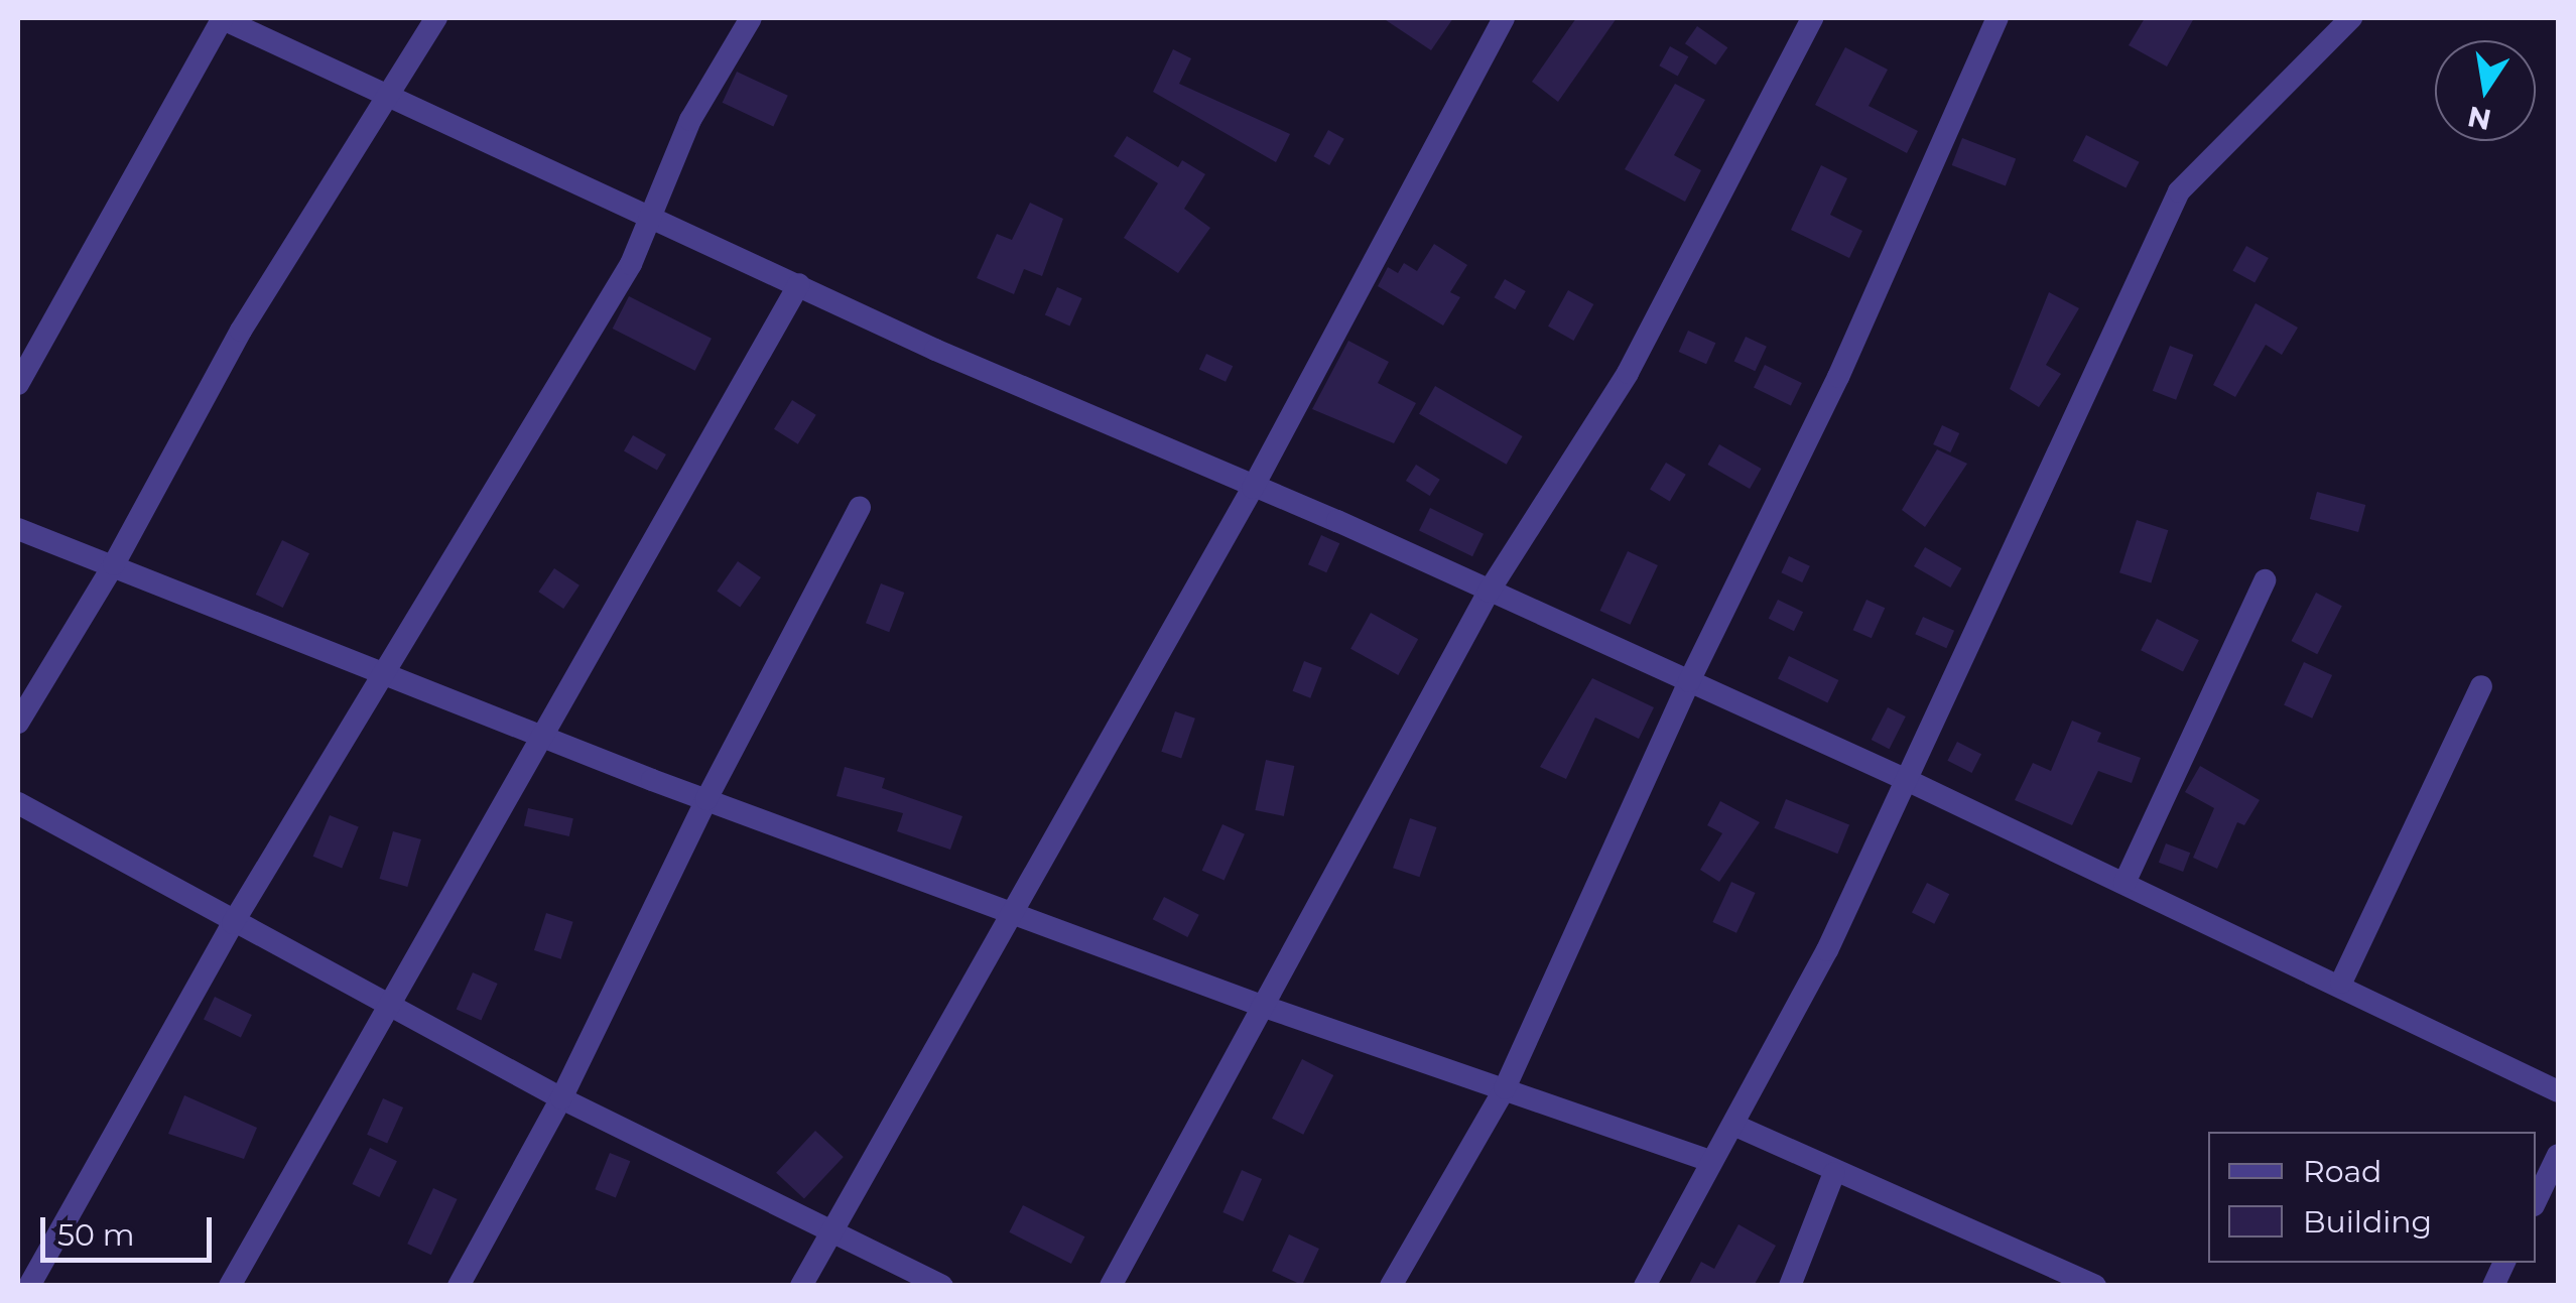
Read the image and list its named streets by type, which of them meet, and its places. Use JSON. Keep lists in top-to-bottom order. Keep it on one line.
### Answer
{"legend":["Road","Building"],"scale_bar":"50 m","north":"bottom"}
